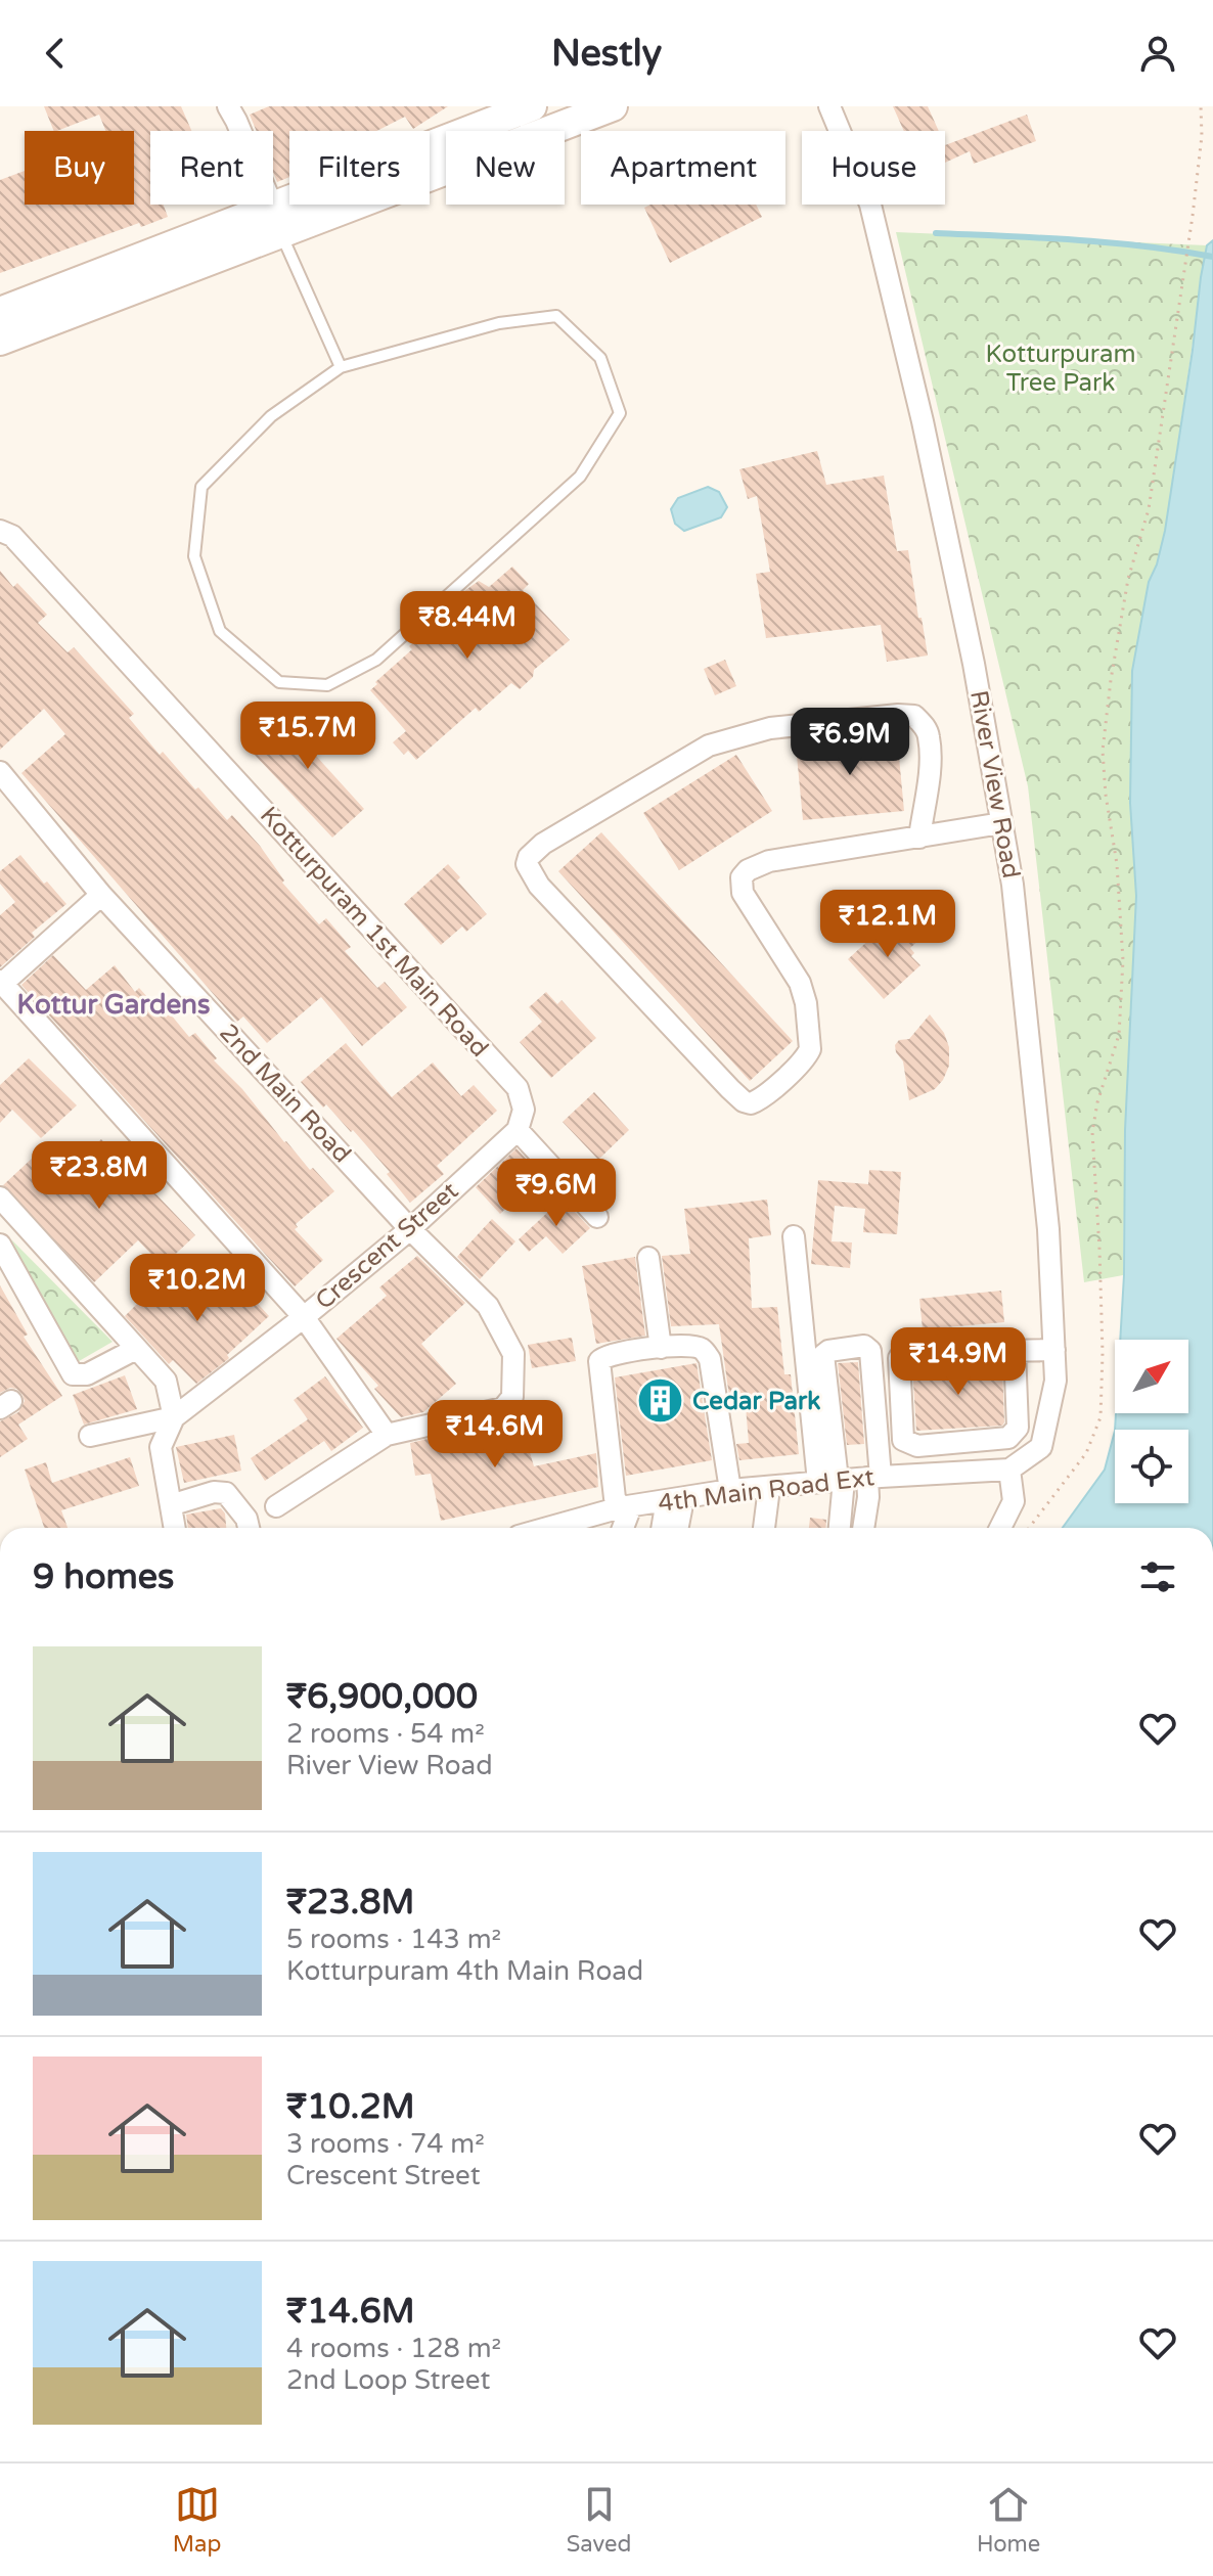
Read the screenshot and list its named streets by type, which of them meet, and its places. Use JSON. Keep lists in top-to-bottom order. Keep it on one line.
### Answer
{"streets":{"street":["River View Road","Kotturpuram 1st Main Road","2nd Main Road","Crescent Street","4th Main Road Ext"]},"crossings":[["River View Road","4th Main Road Ext"],["Kotturpuram 1st Main Road","Crescent Street"],["2nd Main Road","Crescent Street"]],"districts":["Kottur Gardens"],"parks":["Kotturpuram Tree Park"],"places":{"building":["Cedar Park"]},"north":"top right","page":{"header":"Nestly","chip":["Buy","Rent","Filters","New","Apartment","House"],"price":["₹8.44M","₹15.7M","₹6.9M","₹12.1M","₹23.8M","₹9.6M","₹10.2M","₹14.9M","₹14.6M"],"heading":"9 homes","list":[{"name":"₹6,900,000","note":"2 rooms · 54 m² · River View Road"},{"name":"₹23.8M","note":"5 rooms · 143 m² · Kotturpuram 4th Main Road"},{"name":"₹10.2M","note":"3 rooms · 74 m² · Crescent Street"},{"name":"₹14.6M","note":"4 rooms · 128 m² · 2nd Loop Street"}],"tabs":["Map","Saved","Home"]}}
